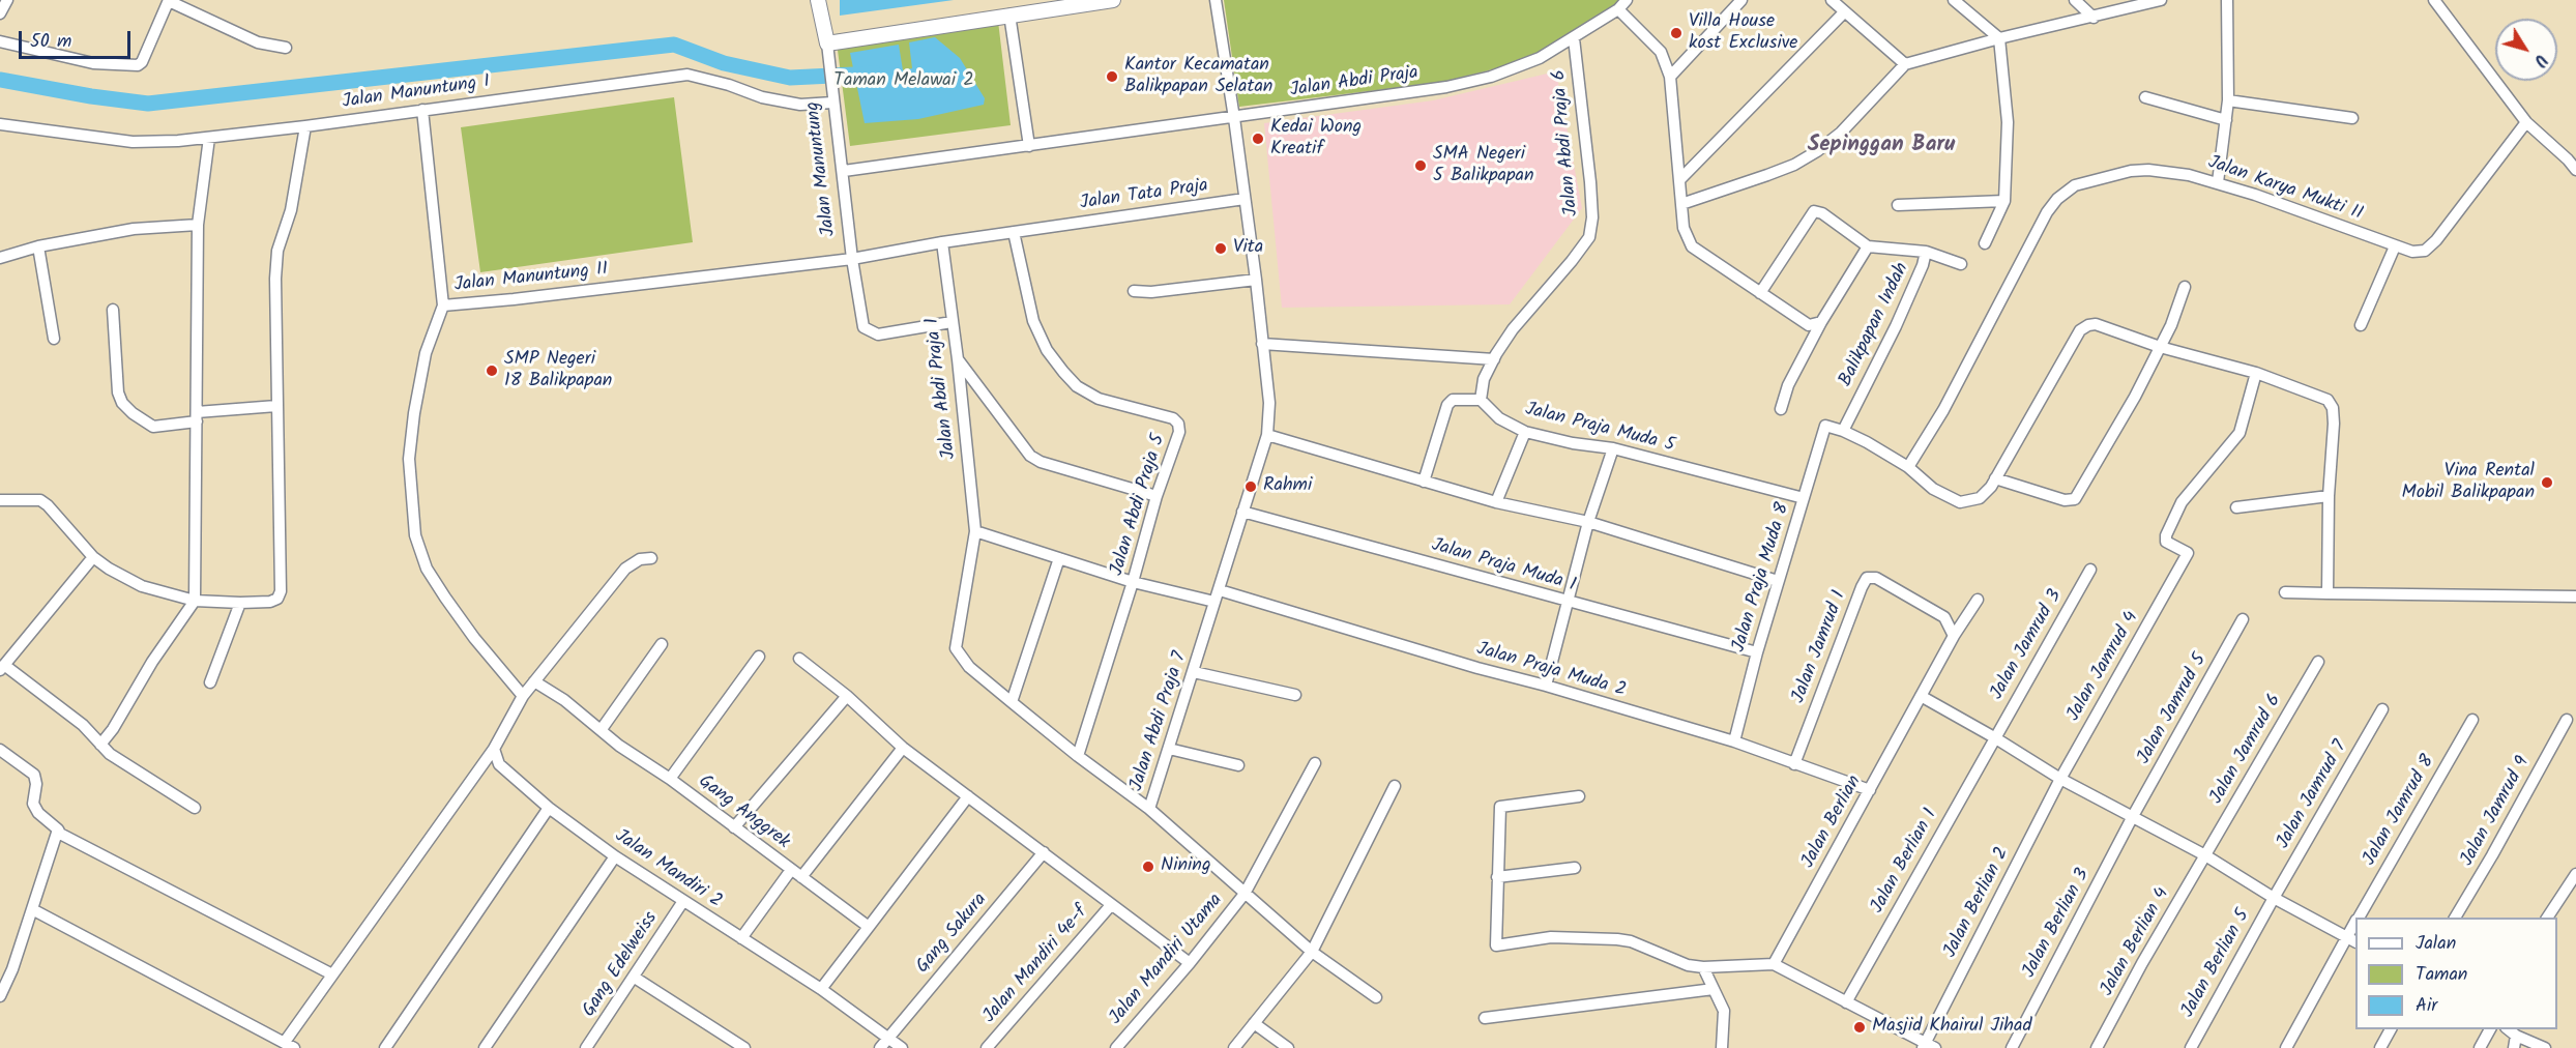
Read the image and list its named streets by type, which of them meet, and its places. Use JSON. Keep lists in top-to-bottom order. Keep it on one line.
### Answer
{"streets":{"street":["Jalan Abdi Praja","Jalan Manuntung I","Jalan Abdi Praja 6","Jalan Manuntung","Jalan Karya Mukti II","Jalan Tata Praja","Jalan Manuntung II","Balikpapan Indah","Jalan Abdi Praja 1","Jalan Praja Muda 5","Jalan Abdi Praja 5","Jalan Praja Muda 1","Jalan Praja Muda 8","Jalan Jamrud 3","Jalan Jamrud 1","Jalan Jamrud 4","Jalan Praja Muda 2","Jalan Jamrud 5","Jalan Abdi Praja 7","Jalan Jamrud 6","Jalan Jamrud 7","Jalan Jamrud 8","Jalan Jamrud 9","Gang Anggrek","Jalan Berlian","Jalan Berlian 1","Jalan Mandiri 2","Jalan Berlian 2","Jalan Berlian 3","Gang Sakura","Jalan Berlian 4","Jalan Mandiri Utama","Jalan Berlian 5","Gang Edelweiss","Jalan Mandiri 4e-f"]},"crossings":[["Jalan Abdi Praja","Jalan Abdi Praja 6"],["Jalan Abdi Praja","Jalan Manuntung"],["Jalan Abdi Praja","Jalan Abdi Praja 7"],["Jalan Manuntung I","Jalan Manuntung"],["Jalan Manuntung","Jalan Manuntung II"],["Jalan Manuntung","Jalan Abdi Praja 1"],["Jalan Tata Praja","Jalan Manuntung II"],["Jalan Tata Praja","Jalan Abdi Praja 7"],["Jalan Manuntung II","Jalan Abdi Praja 1"],["Jalan Manuntung II","Jalan Abdi Praja 5"],["Balikpapan Indah","Jalan Praja Muda 8"],["Jalan Praja Muda 5","Jalan Praja Muda 8"],["Jalan Praja Muda 1","Jalan Praja Muda 8"],["Jalan Praja Muda 1","Jalan Abdi Praja 7"],["Jalan Praja Muda 8","Jalan Praja Muda 2"],["Jalan Jamrud 3","Jalan Berlian 1"],["Jalan Jamrud 1","Jalan Praja Muda 2"],["Jalan Jamrud 1","Jalan Berlian"],["Jalan Jamrud 4","Jalan Berlian 2"],["Jalan Praja Muda 2","Jalan Abdi Praja 7"],["Jalan Praja Muda 2","Jalan Berlian"],["Jalan Jamrud 5","Jalan Berlian 3"],["Jalan Abdi Praja 7","Jalan Mandiri Utama"],["Jalan Jamrud 6","Jalan Berlian 4"],["Jalan Jamrud 7","Jalan Berlian 5"],["Jalan Mandiri 2","Gang Sakura"],["Jalan Mandiri 2","Gang Edelweiss"]],"districts":["Sepinggan Baru"],"parks":["Taman Melawai 2"],"places":["Villa House kost Exclusive","Kantor Kecamatan Balikpapan Selatan","Kedai Wong Kreatif","SMA Negeri 5 Balikpapan","Vita","SMP Negeri 18 Balikpapan","Vina Rental Mobil Balikpapan","Rahmi","Nining","Masjid Khairul Jihad"],"legend":["Jalan","Taman","Air"],"scale_bar":"50 m","north":"bottom right"}
